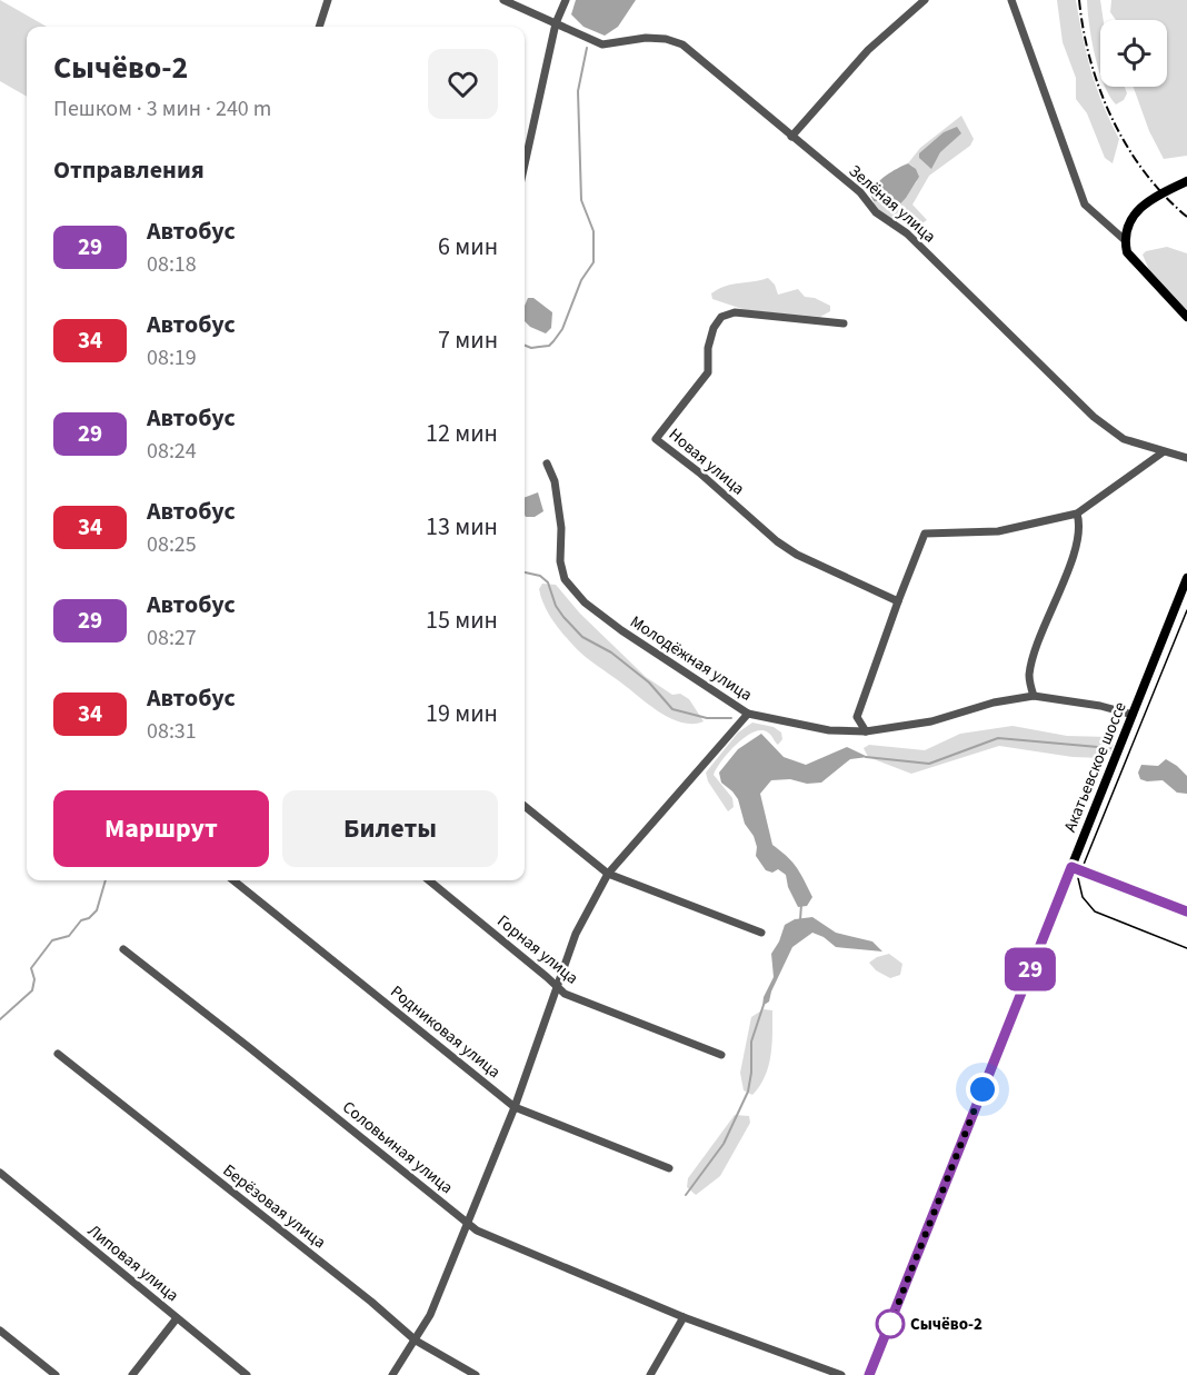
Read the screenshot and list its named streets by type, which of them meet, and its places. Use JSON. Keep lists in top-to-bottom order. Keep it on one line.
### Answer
{"streets":{"main road":["Акатьевское шоссе"],"street":["Зелёная улица","Новая улица","Молодёжная улица","Горная улица","Родниковая улица","Соловьиная улица","Берёзовая улица","Липовая улица"]},"crossings":[["Молодёжная улица","Акатьевское шоссе"]],"places":["Сычёво-2"],"lines":["bus line 29"],"page":{"on_map":"29","heading":[["Сычёво-2","Пешком · 3 мин · 240 m"],"Отправления"],"list":[{"mark":"29","name":"Автобус","note":"08:18","value":"6 мин"},{"mark":"34","name":"Автобус","note":"08:19","value":"7 мин"},{"mark":"29","name":"Автобус","note":"08:24","value":"12 мин"},{"mark":"34","name":"Автобус","note":"08:25","value":"13 мин"},{"mark":"29","name":"Автобус","note":"08:27","value":"15 мин"},{"mark":"34","name":"Автобус","note":"08:31","value":"19 мин"}],"buttons":["Маршрут","Билеты"]}}
